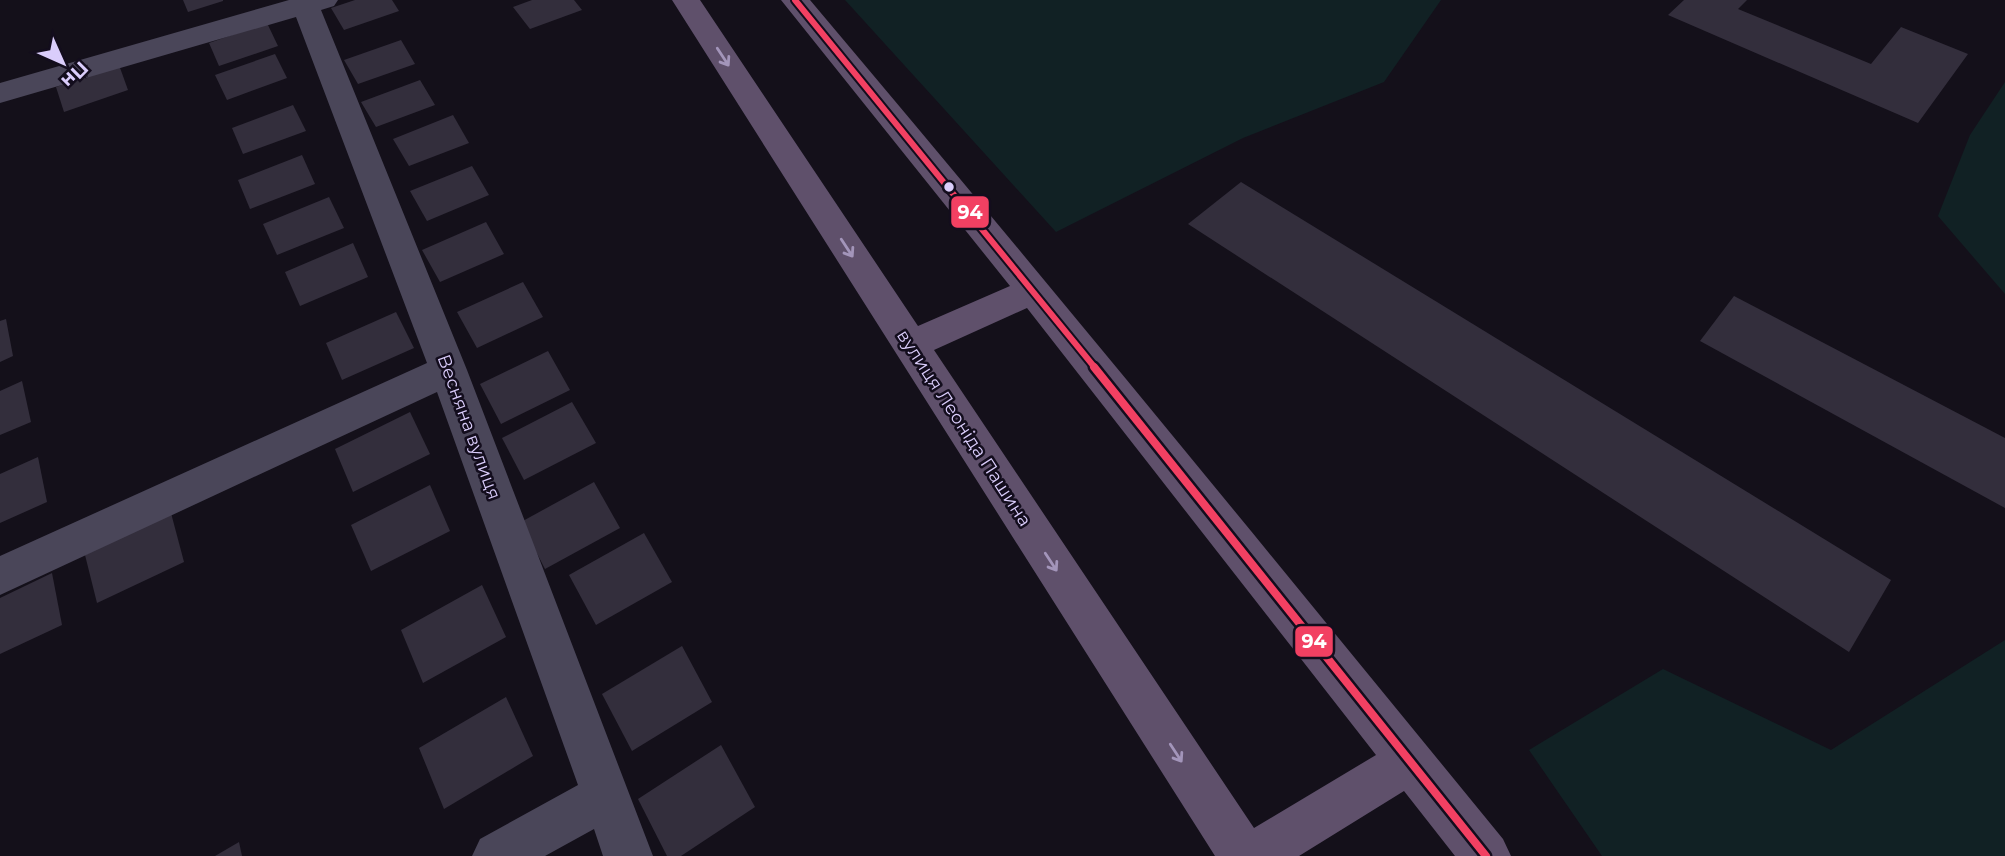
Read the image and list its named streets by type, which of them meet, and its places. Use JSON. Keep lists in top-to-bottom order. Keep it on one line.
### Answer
{"streets":{"main road":["вулиця Леоніда Пашина"],"street":["Весняна вулиця"]},"lines":["transit line 94"],"north":"bottom right"}
